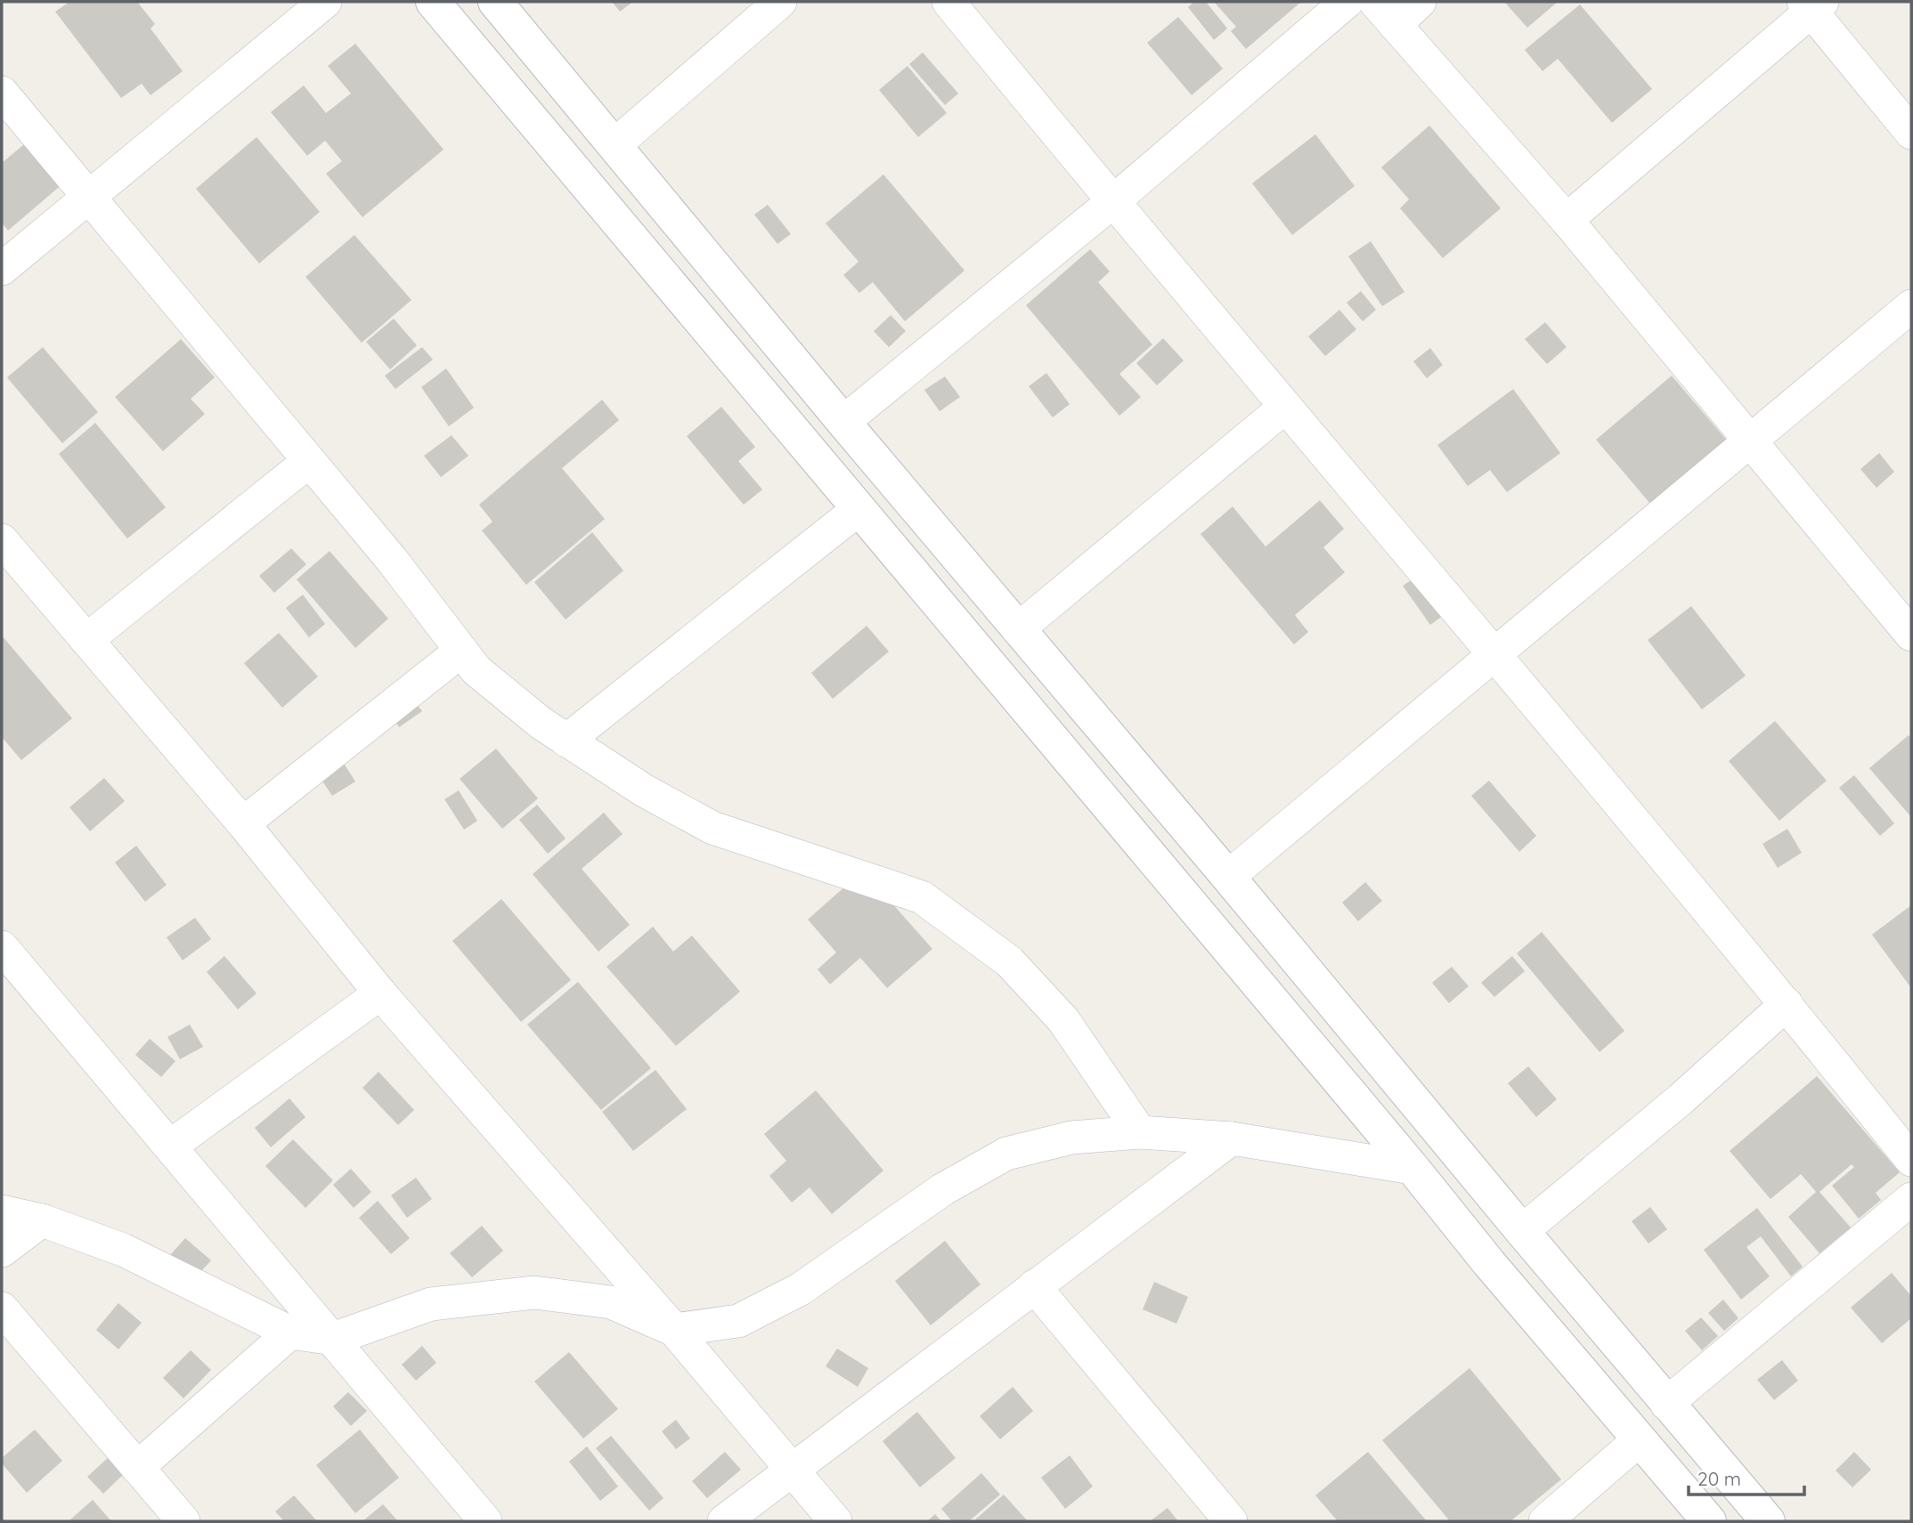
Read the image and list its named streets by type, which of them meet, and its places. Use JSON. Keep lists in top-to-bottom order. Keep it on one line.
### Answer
{"scale_bar":"20 m"}
